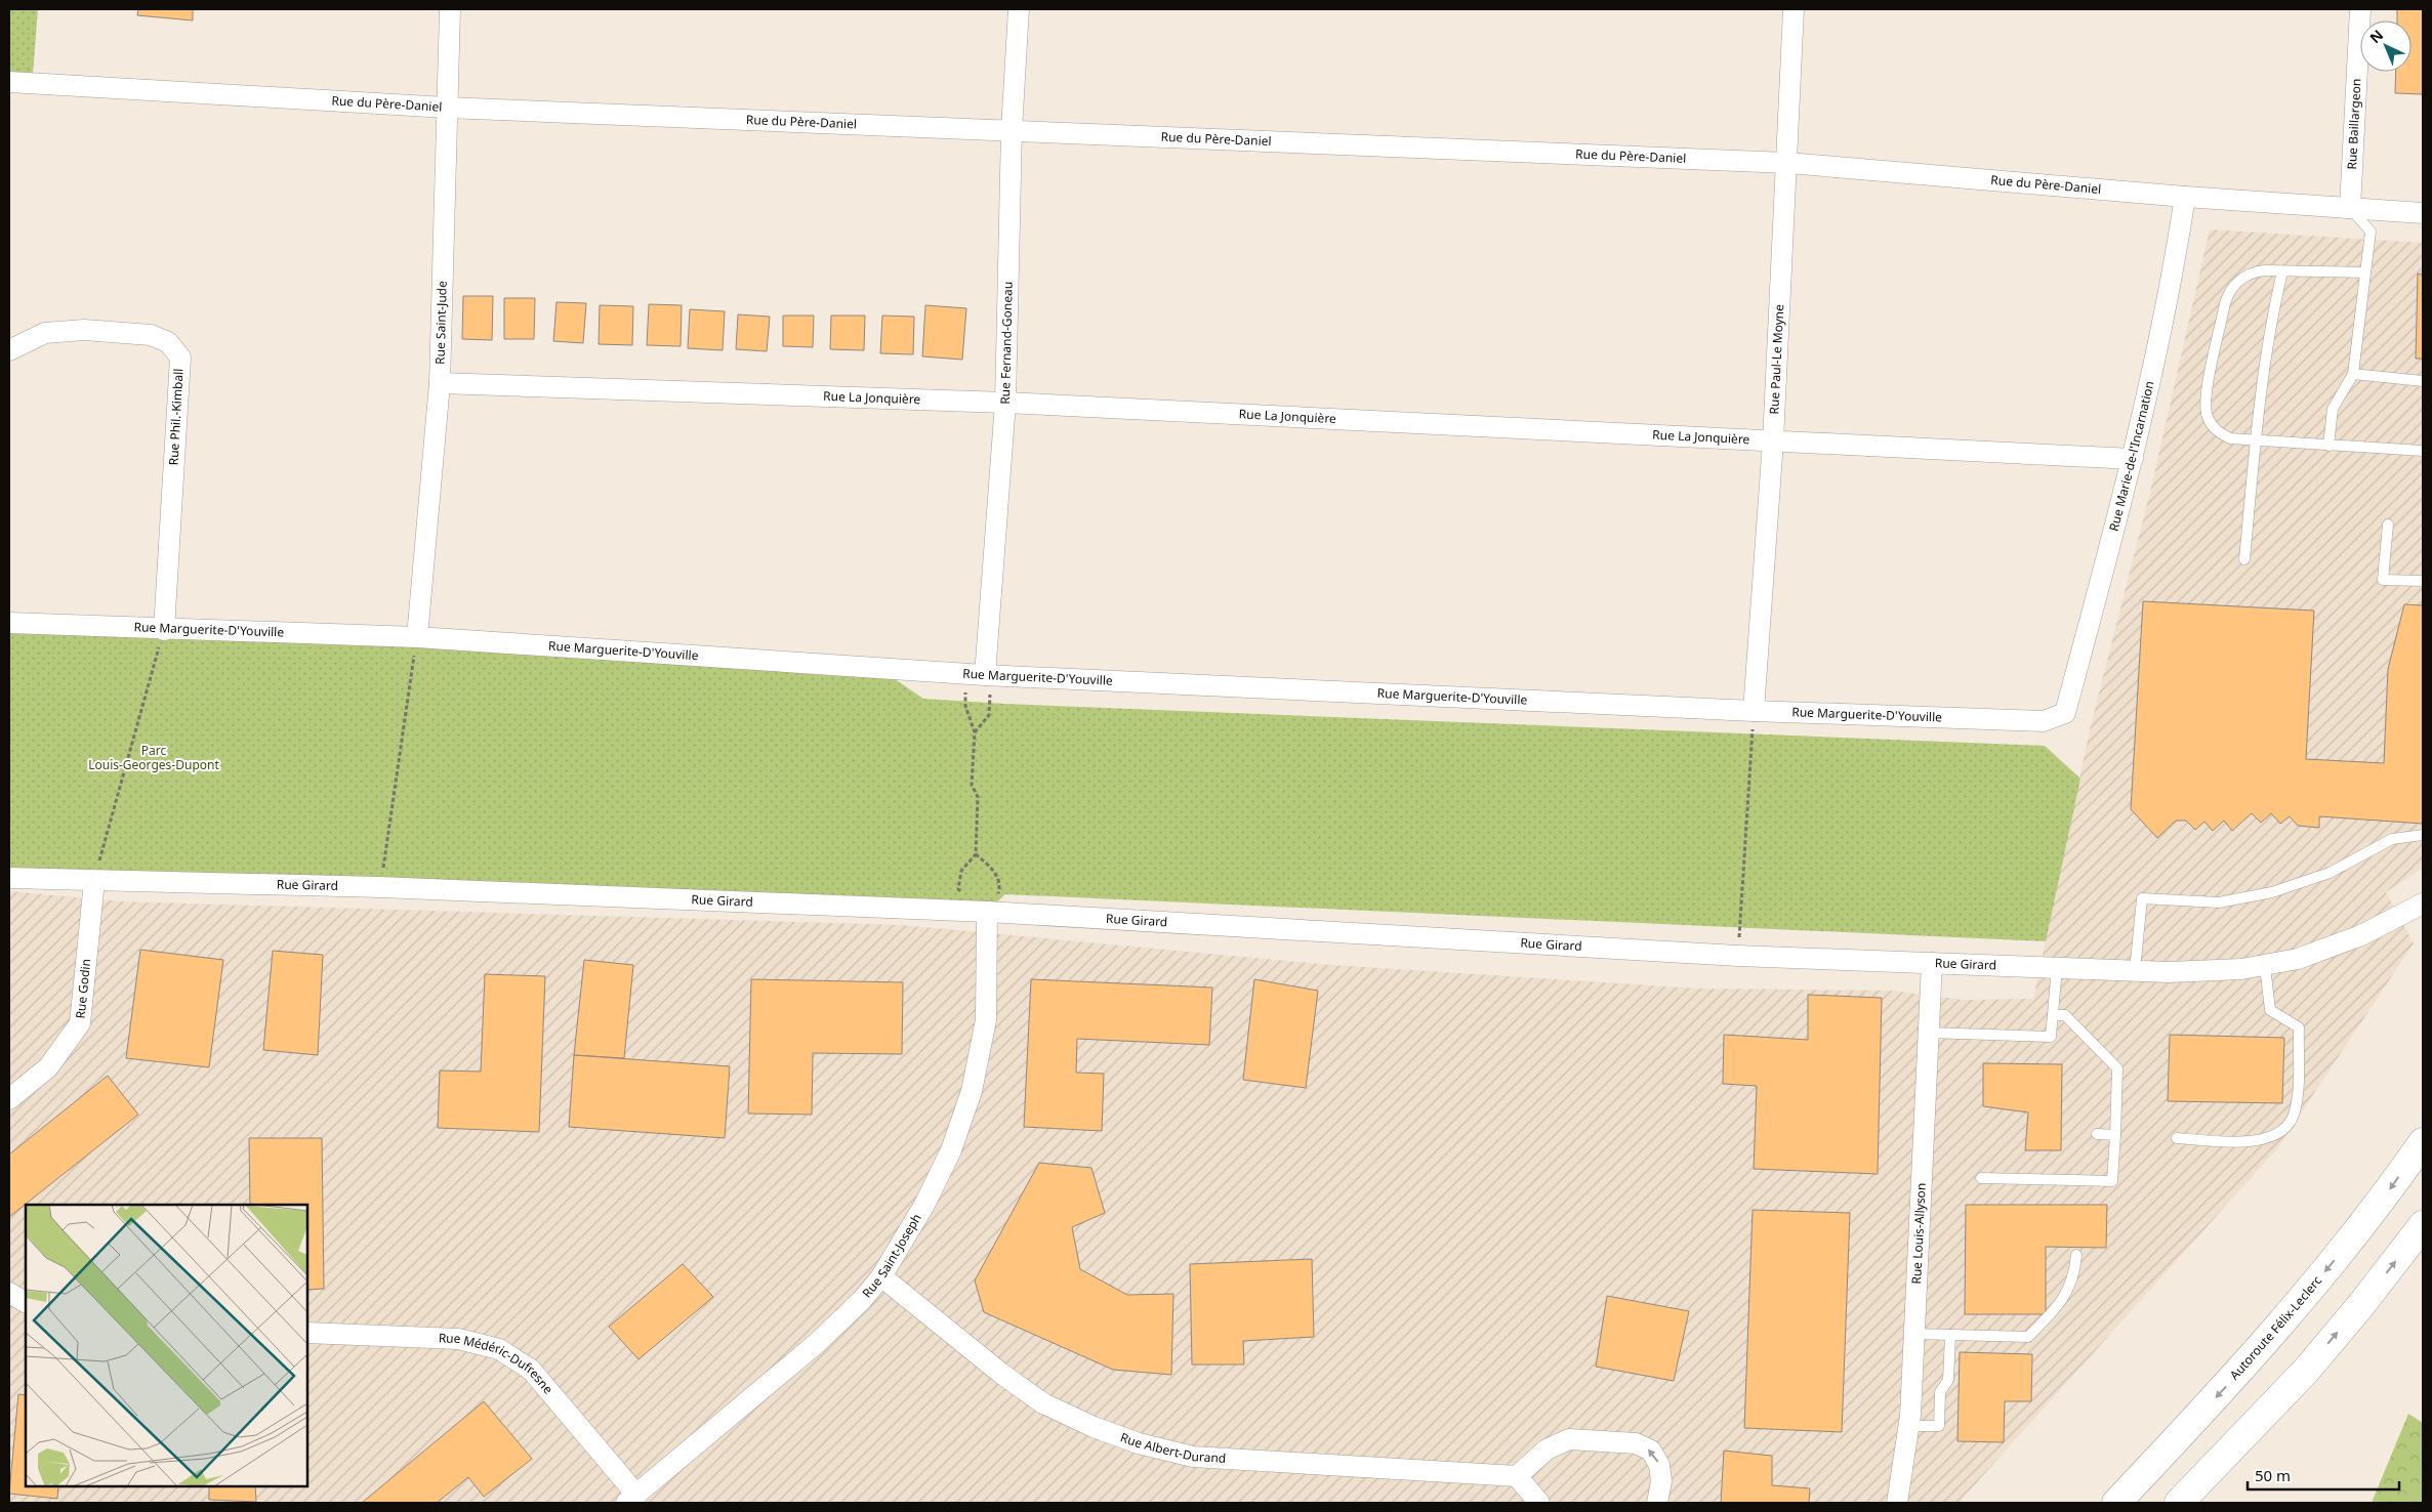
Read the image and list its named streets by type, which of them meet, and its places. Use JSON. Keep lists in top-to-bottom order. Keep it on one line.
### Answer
{"streets":{"highway":["Autoroute Félix-Leclerc"],"street":["Rue du Père-Daniel","Rue Baillargeon","Rue Saint-Jude","Rue Fernand-Goneau","Rue Paul-Le Moyne","Rue La Jonquière","Rue Phil.-Kimball","Rue Marie-de-l'Incarnation","Rue Marguerite-D'Youville","Rue Girard","Rue Godin","Rue Louis-Allyson","Rue Saint-Joseph","Rue Médéric-Dufresne","Rue Albert-Durand"]},"crossings":[["Rue du Père-Daniel","Rue Baillargeon"],["Rue du Père-Daniel","Rue Saint-Jude"],["Rue du Père-Daniel","Rue Fernand-Goneau"],["Rue du Père-Daniel","Rue Paul-Le Moyne"],["Rue du Père-Daniel","Rue Marie-de-l'Incarnation"],["Rue Saint-Jude","Rue La Jonquière"],["Rue Saint-Jude","Rue Marguerite-D'Youville"],["Rue Fernand-Goneau","Rue La Jonquière"],["Rue Fernand-Goneau","Rue Marguerite-D'Youville"],["Rue Paul-Le Moyne","Rue La Jonquière"],["Rue Paul-Le Moyne","Rue Marguerite-D'Youville"],["Rue La Jonquière","Rue Marie-de-l'Incarnation"],["Rue Phil.-Kimball","Rue Marguerite-D'Youville"],["Rue Marie-de-l'Incarnation","Rue Marguerite-D'Youville"],["Rue Girard","Rue Godin"],["Rue Girard","Rue Louis-Allyson"],["Rue Girard","Rue Saint-Joseph"],["Rue Saint-Joseph","Rue Médéric-Dufresne"],["Rue Saint-Joseph","Rue Albert-Durand"]],"parks":["Parc Louis-Georges-Dupont"],"scale_bar":"50 m","north":"top left"}
